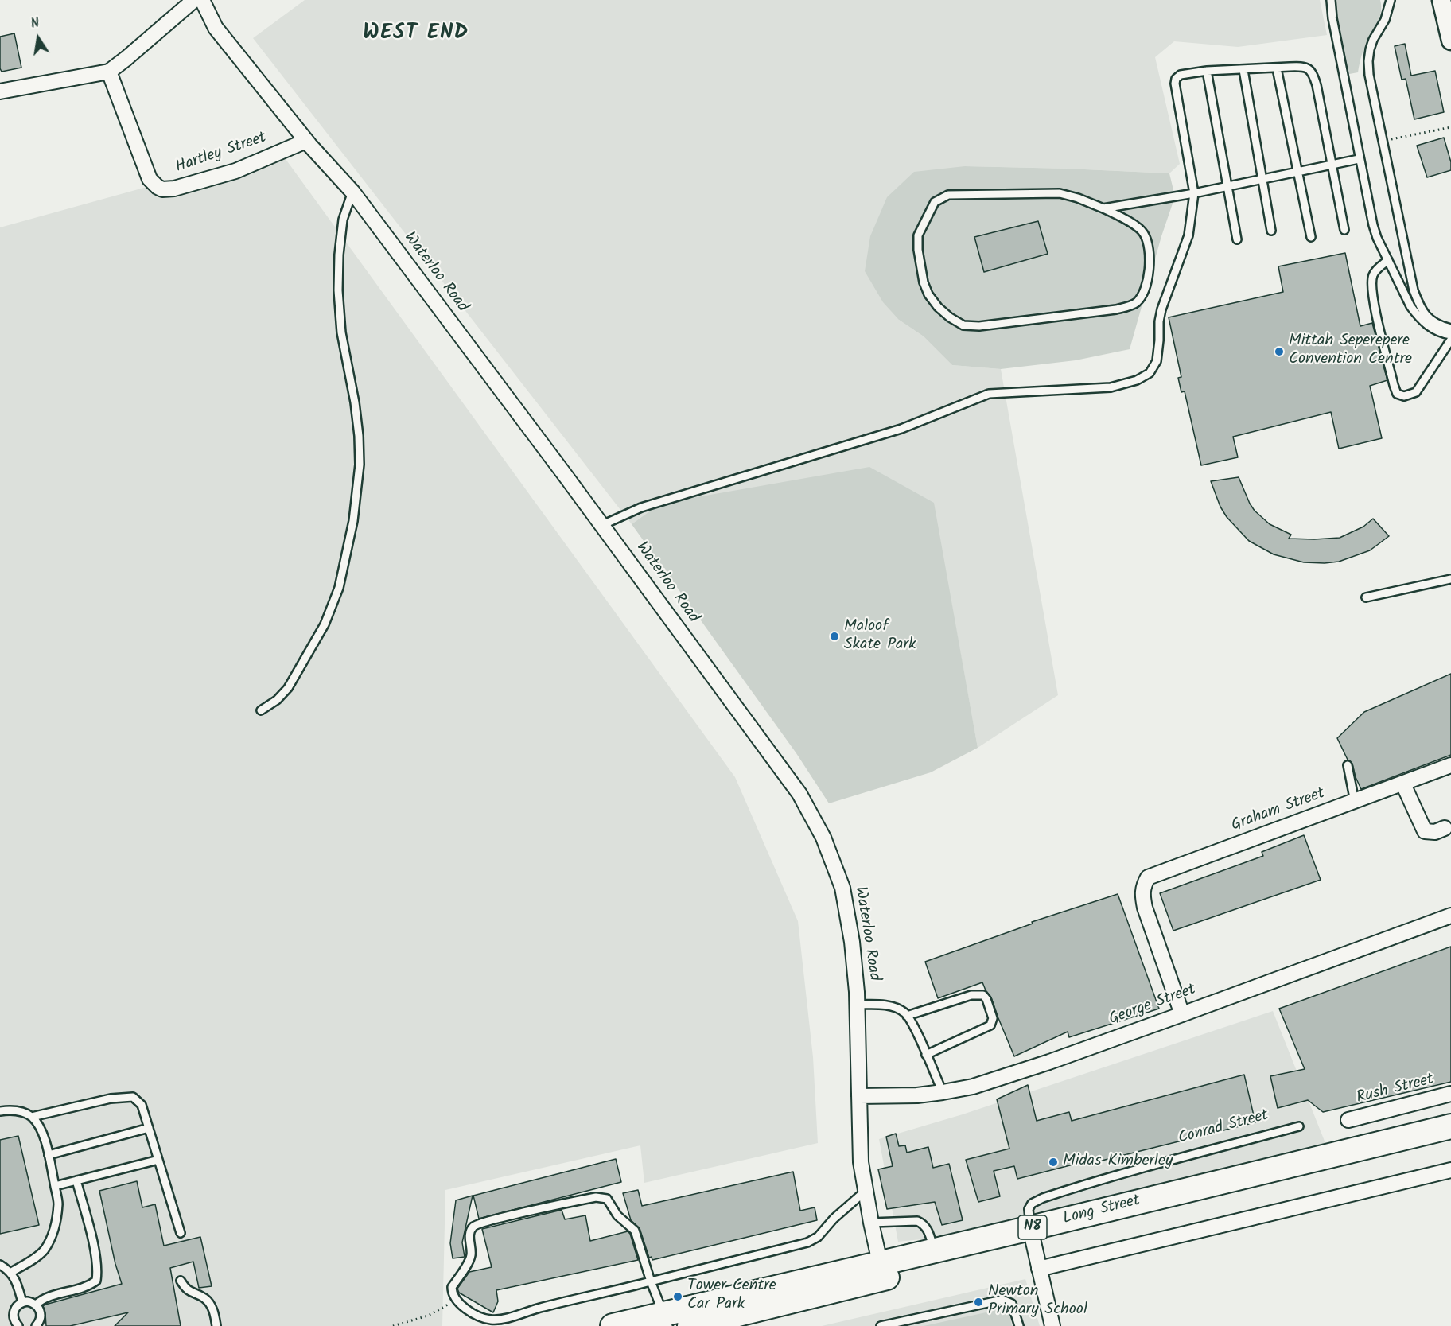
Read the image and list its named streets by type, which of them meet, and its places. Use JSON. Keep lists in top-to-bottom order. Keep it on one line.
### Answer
{"streets":{"highway":["Long Street","N8"],"street":["Hartley Street","Waterloo Road","Graham Street","George Street","Rush Street","Conrad Street"]},"crossings":[["Hartley Street","Waterloo Road"],["Waterloo Road","George Street"],["Waterloo Road","Long Street"],["Graham Street","George Street"],["Conrad Street","Long Street"]],"districts":["WEST END"],"places":["Mittah Seperepere Convention Centre","Maloof Skate Park","Midas Kimberley","Tower Centre Car Park","Newton Primary School"],"north":"top"}
